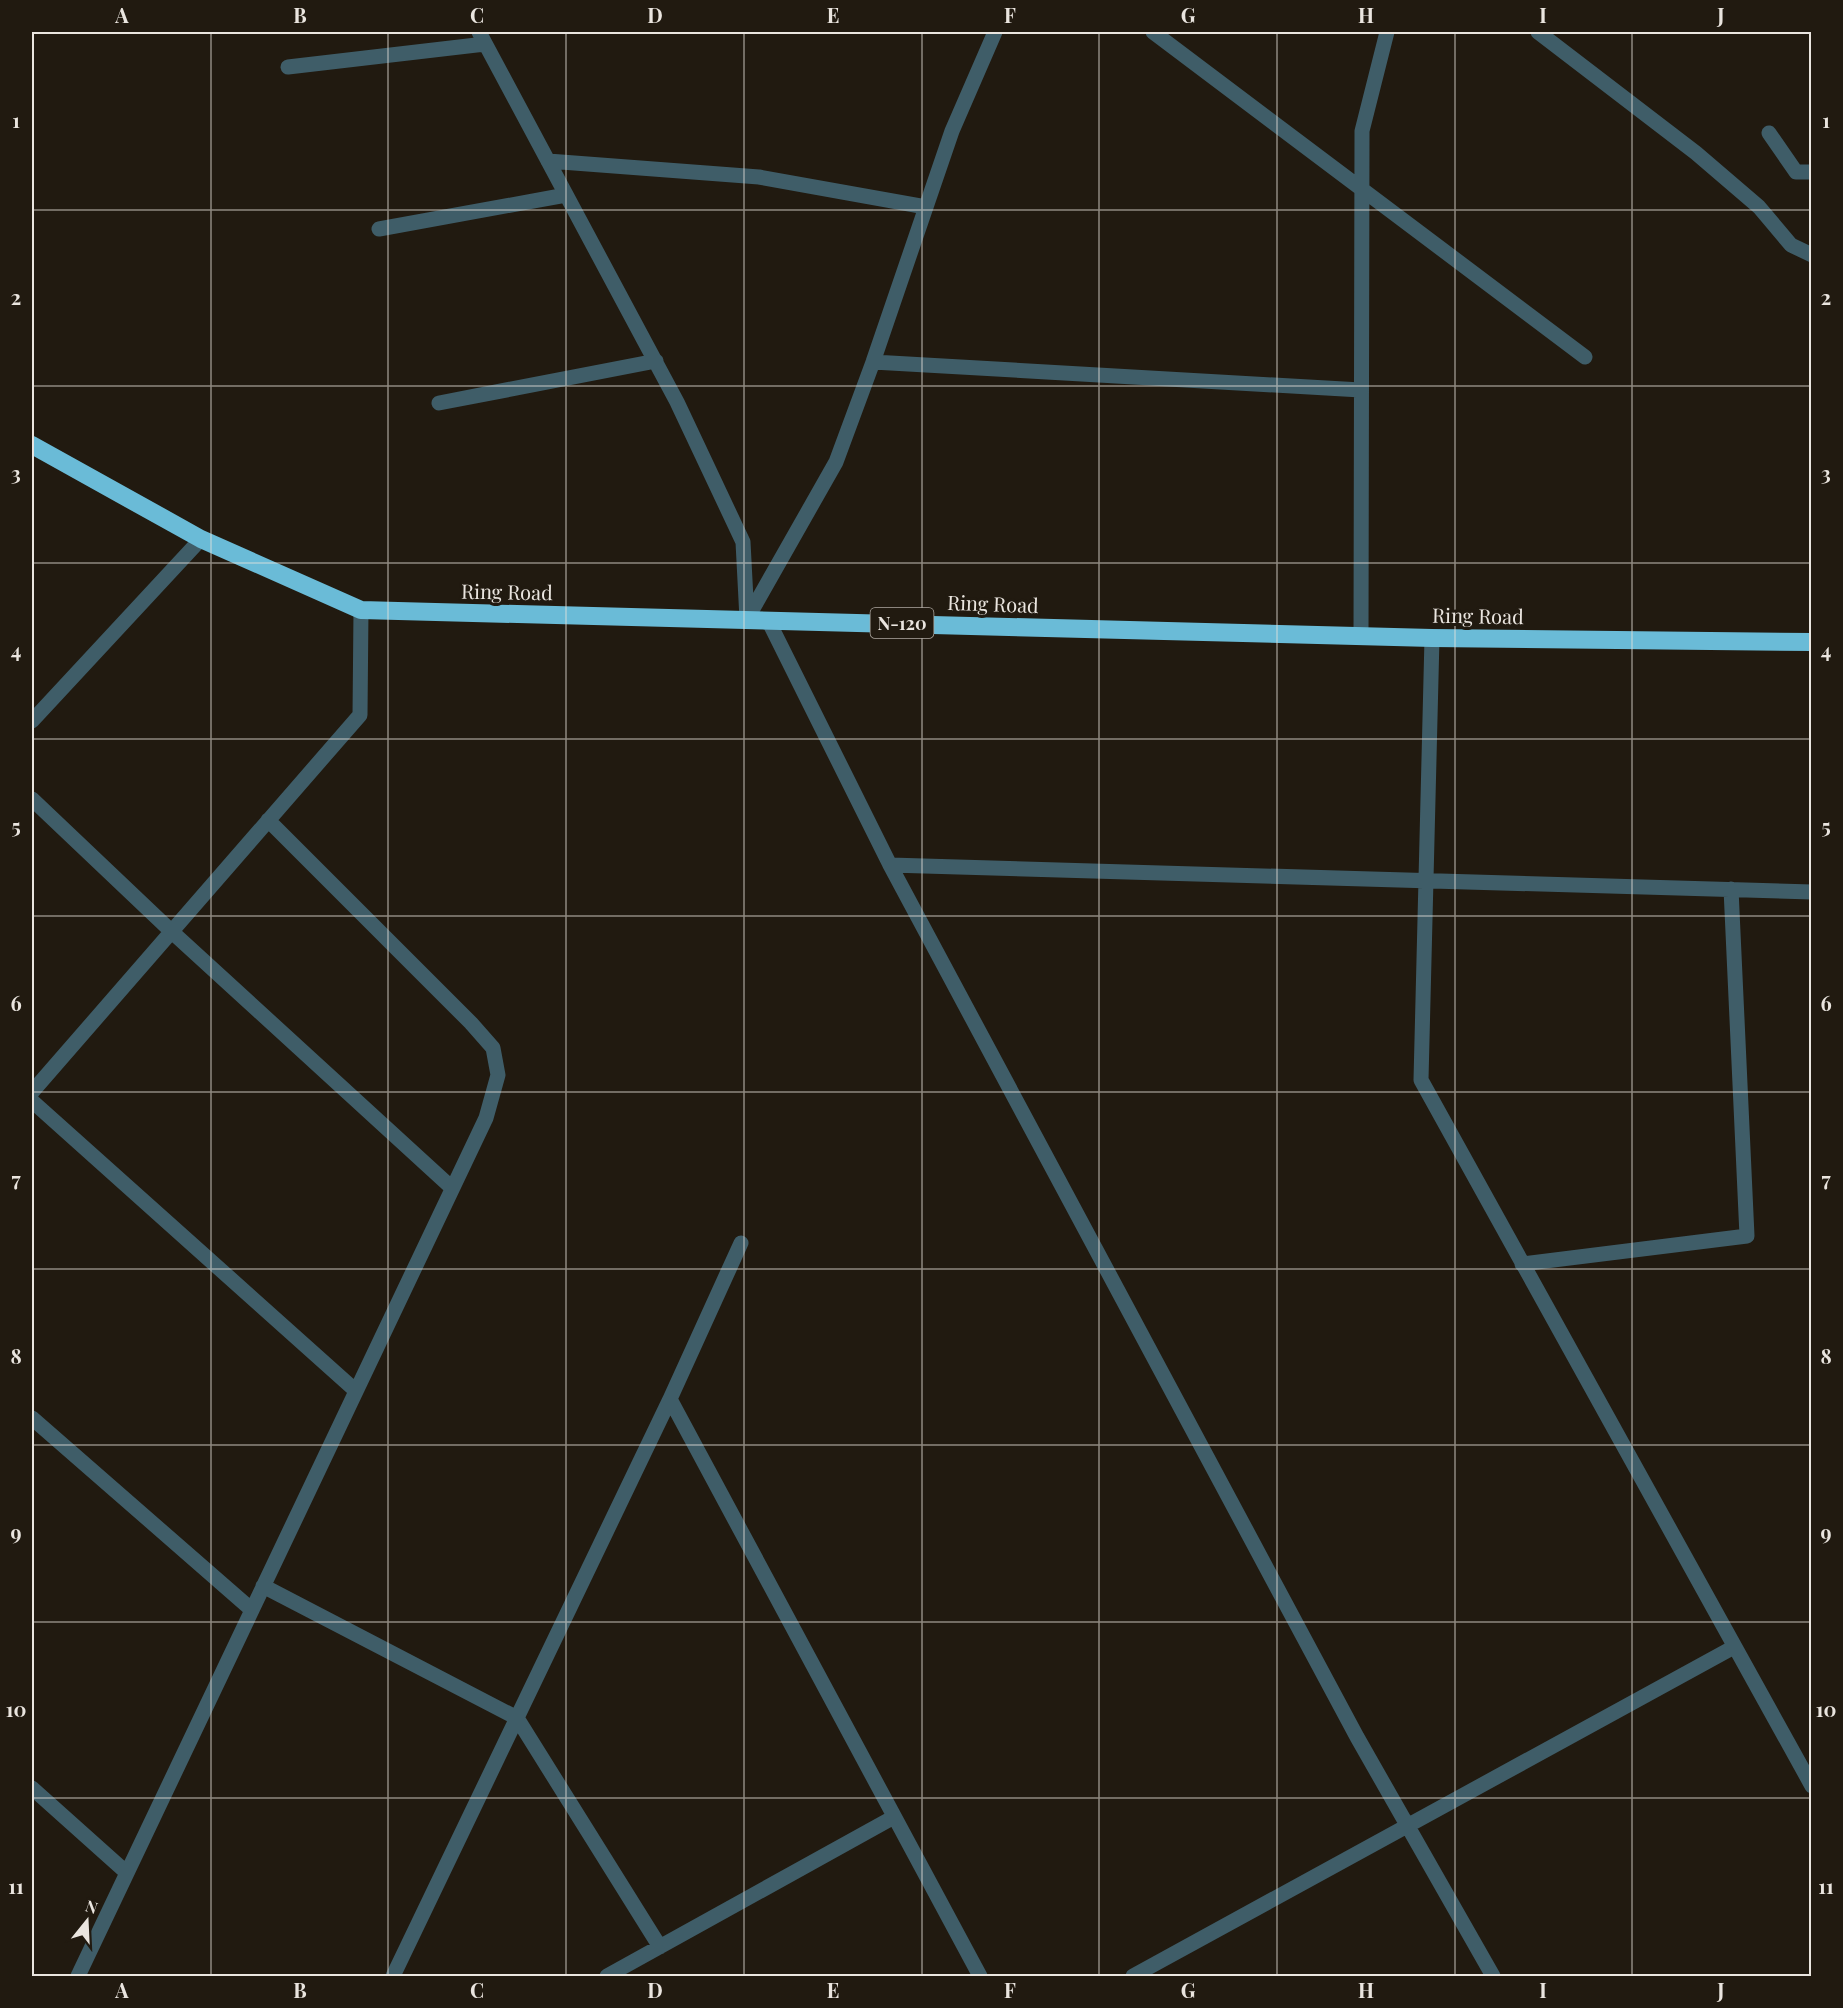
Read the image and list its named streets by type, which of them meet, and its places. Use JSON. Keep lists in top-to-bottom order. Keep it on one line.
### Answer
{"streets":{"highway":["Ring Road","N-120"]},"north":"top","grid":{"columns":["A","B","C","D","E","F","G","H","I","J"],"rows":["1","2","3","4","5","6","7","8","9","10","11"]}}
